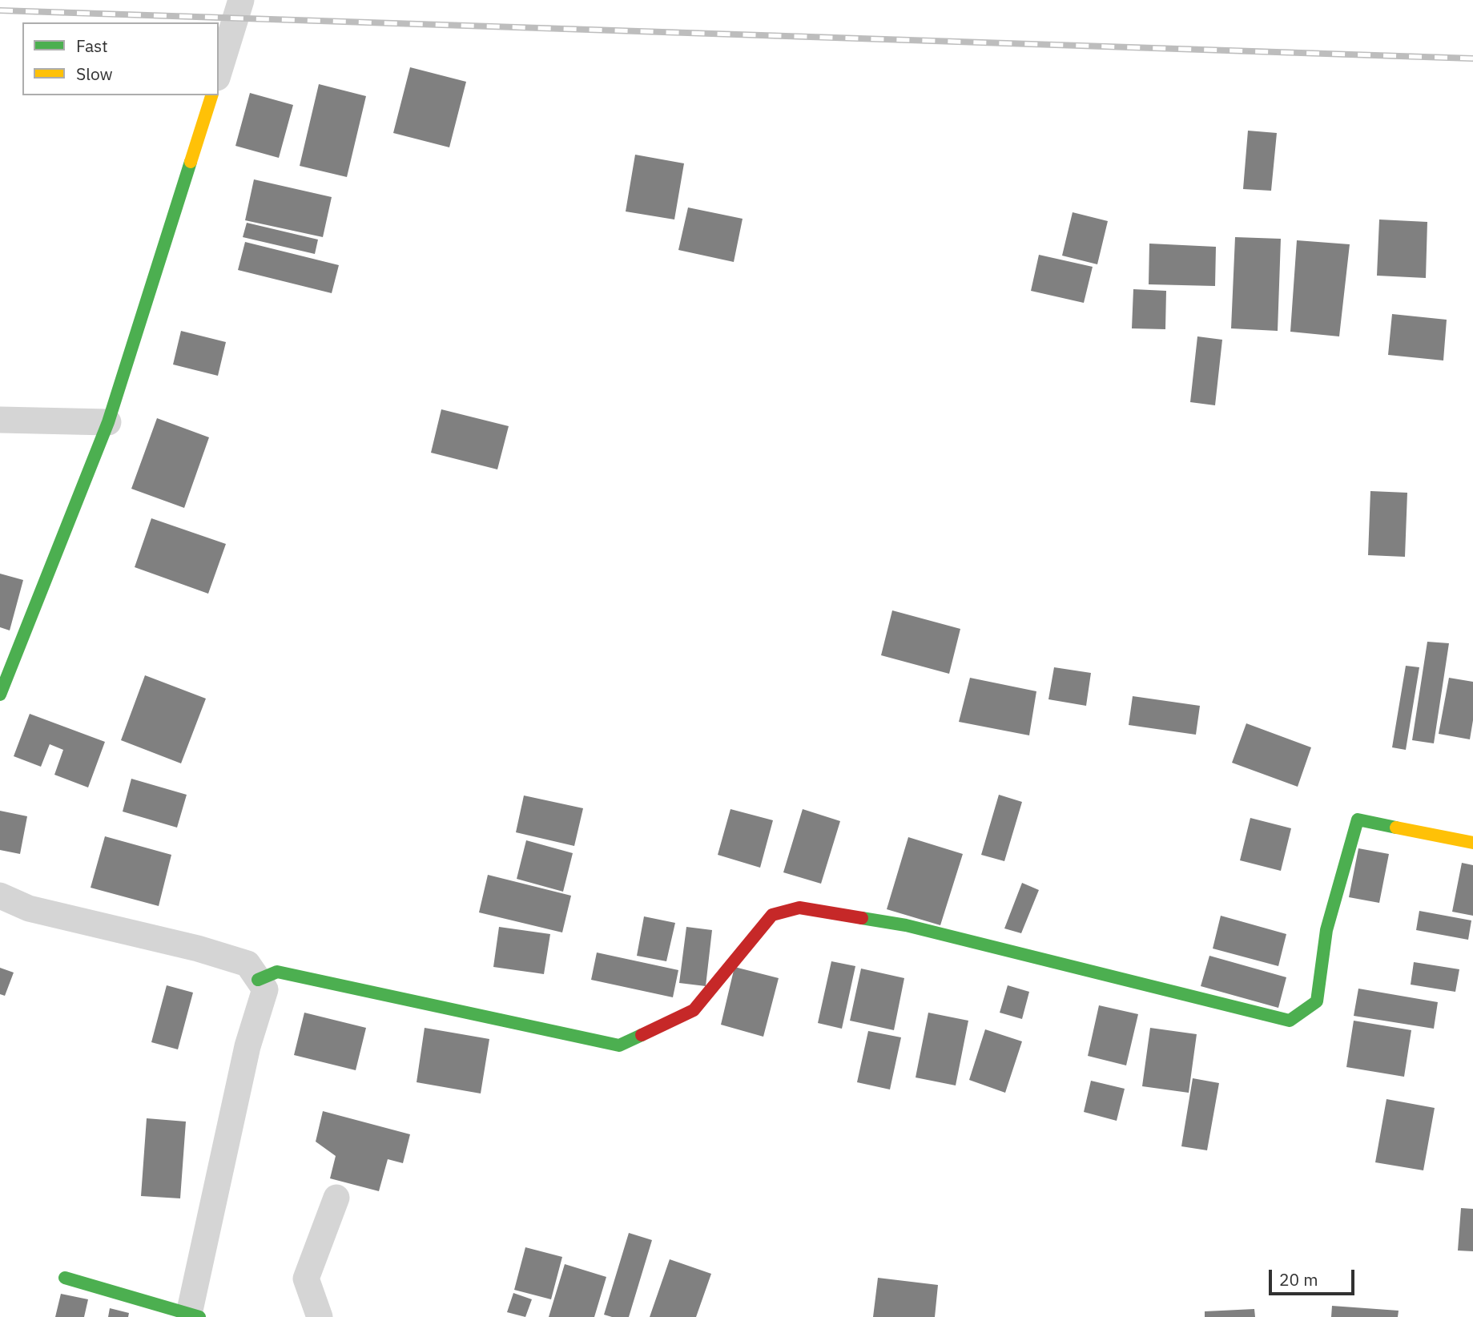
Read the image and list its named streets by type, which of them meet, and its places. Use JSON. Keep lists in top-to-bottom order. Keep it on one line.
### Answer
{"legend":["Fast","Slow"],"scale_bar":"20 m"}
